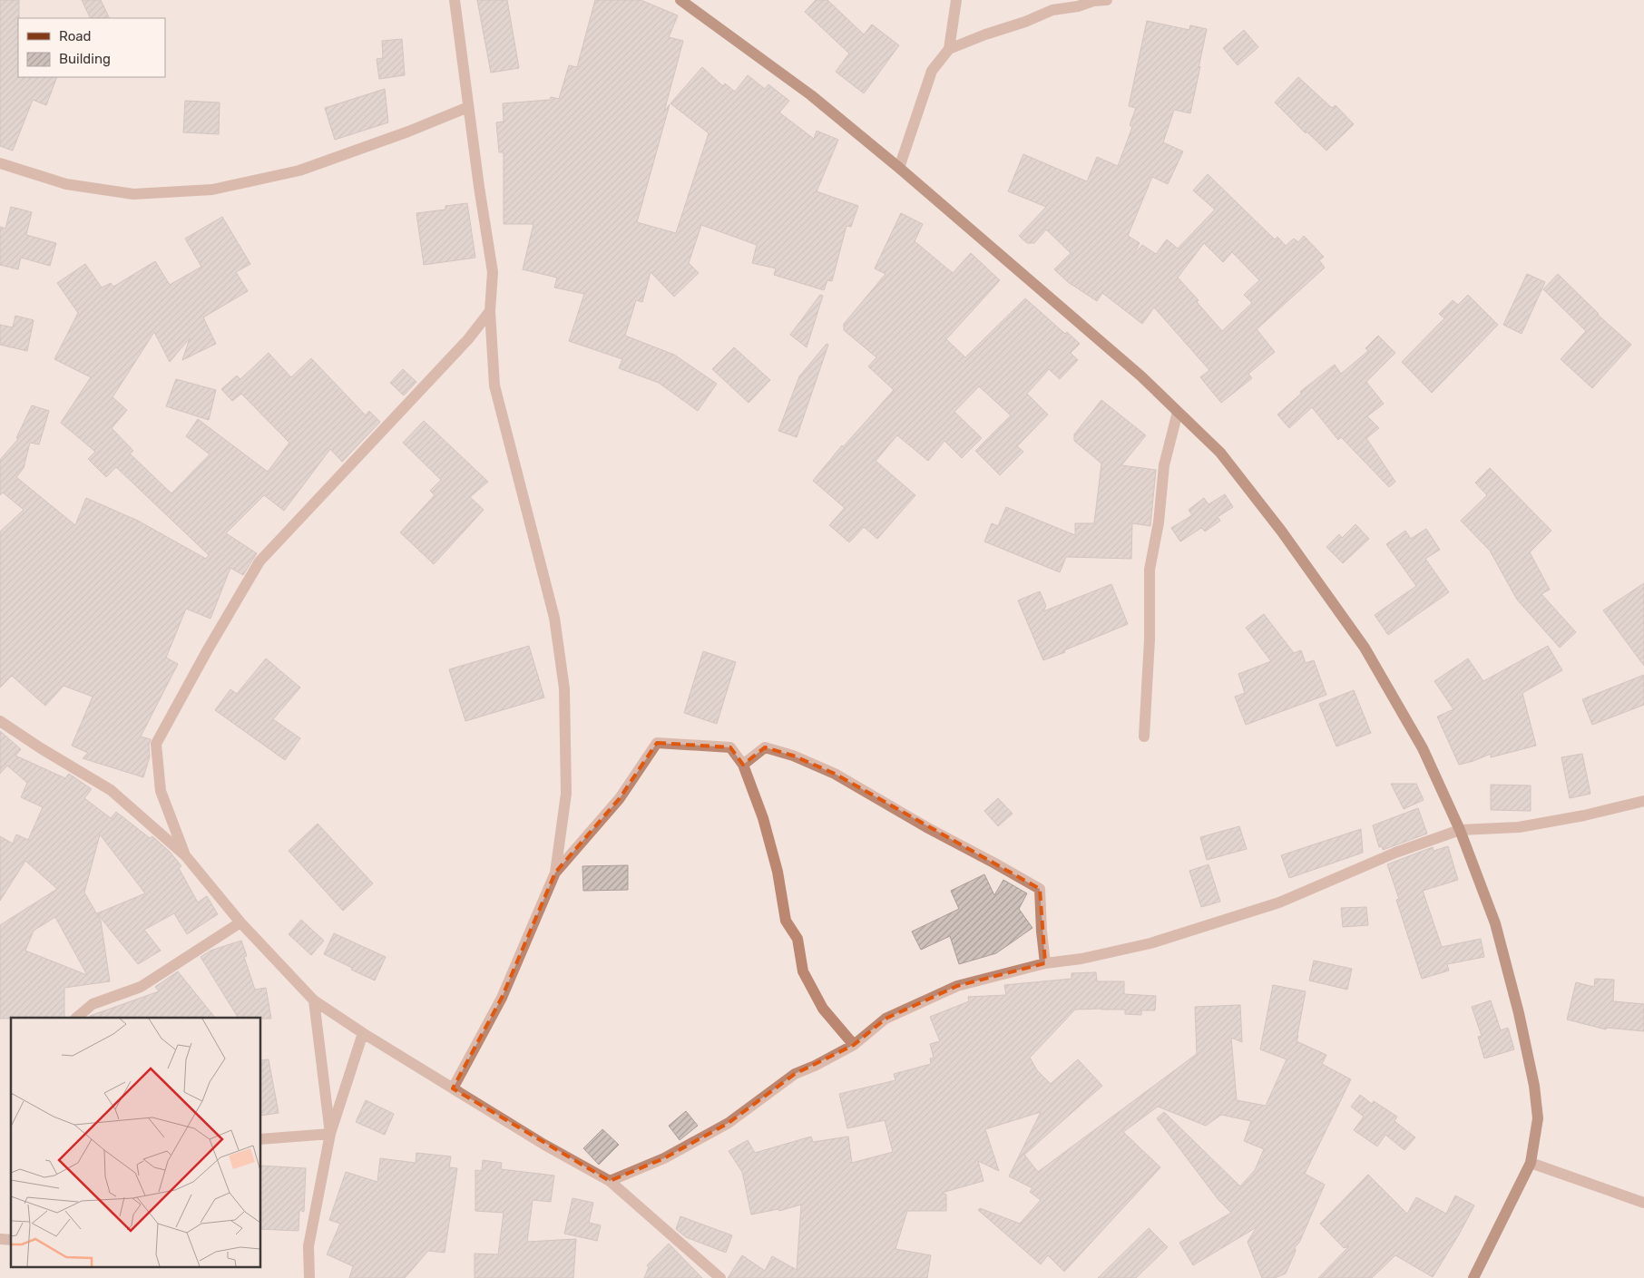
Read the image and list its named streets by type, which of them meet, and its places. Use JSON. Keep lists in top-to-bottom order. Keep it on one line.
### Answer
{"legend":["Road","Building"]}
